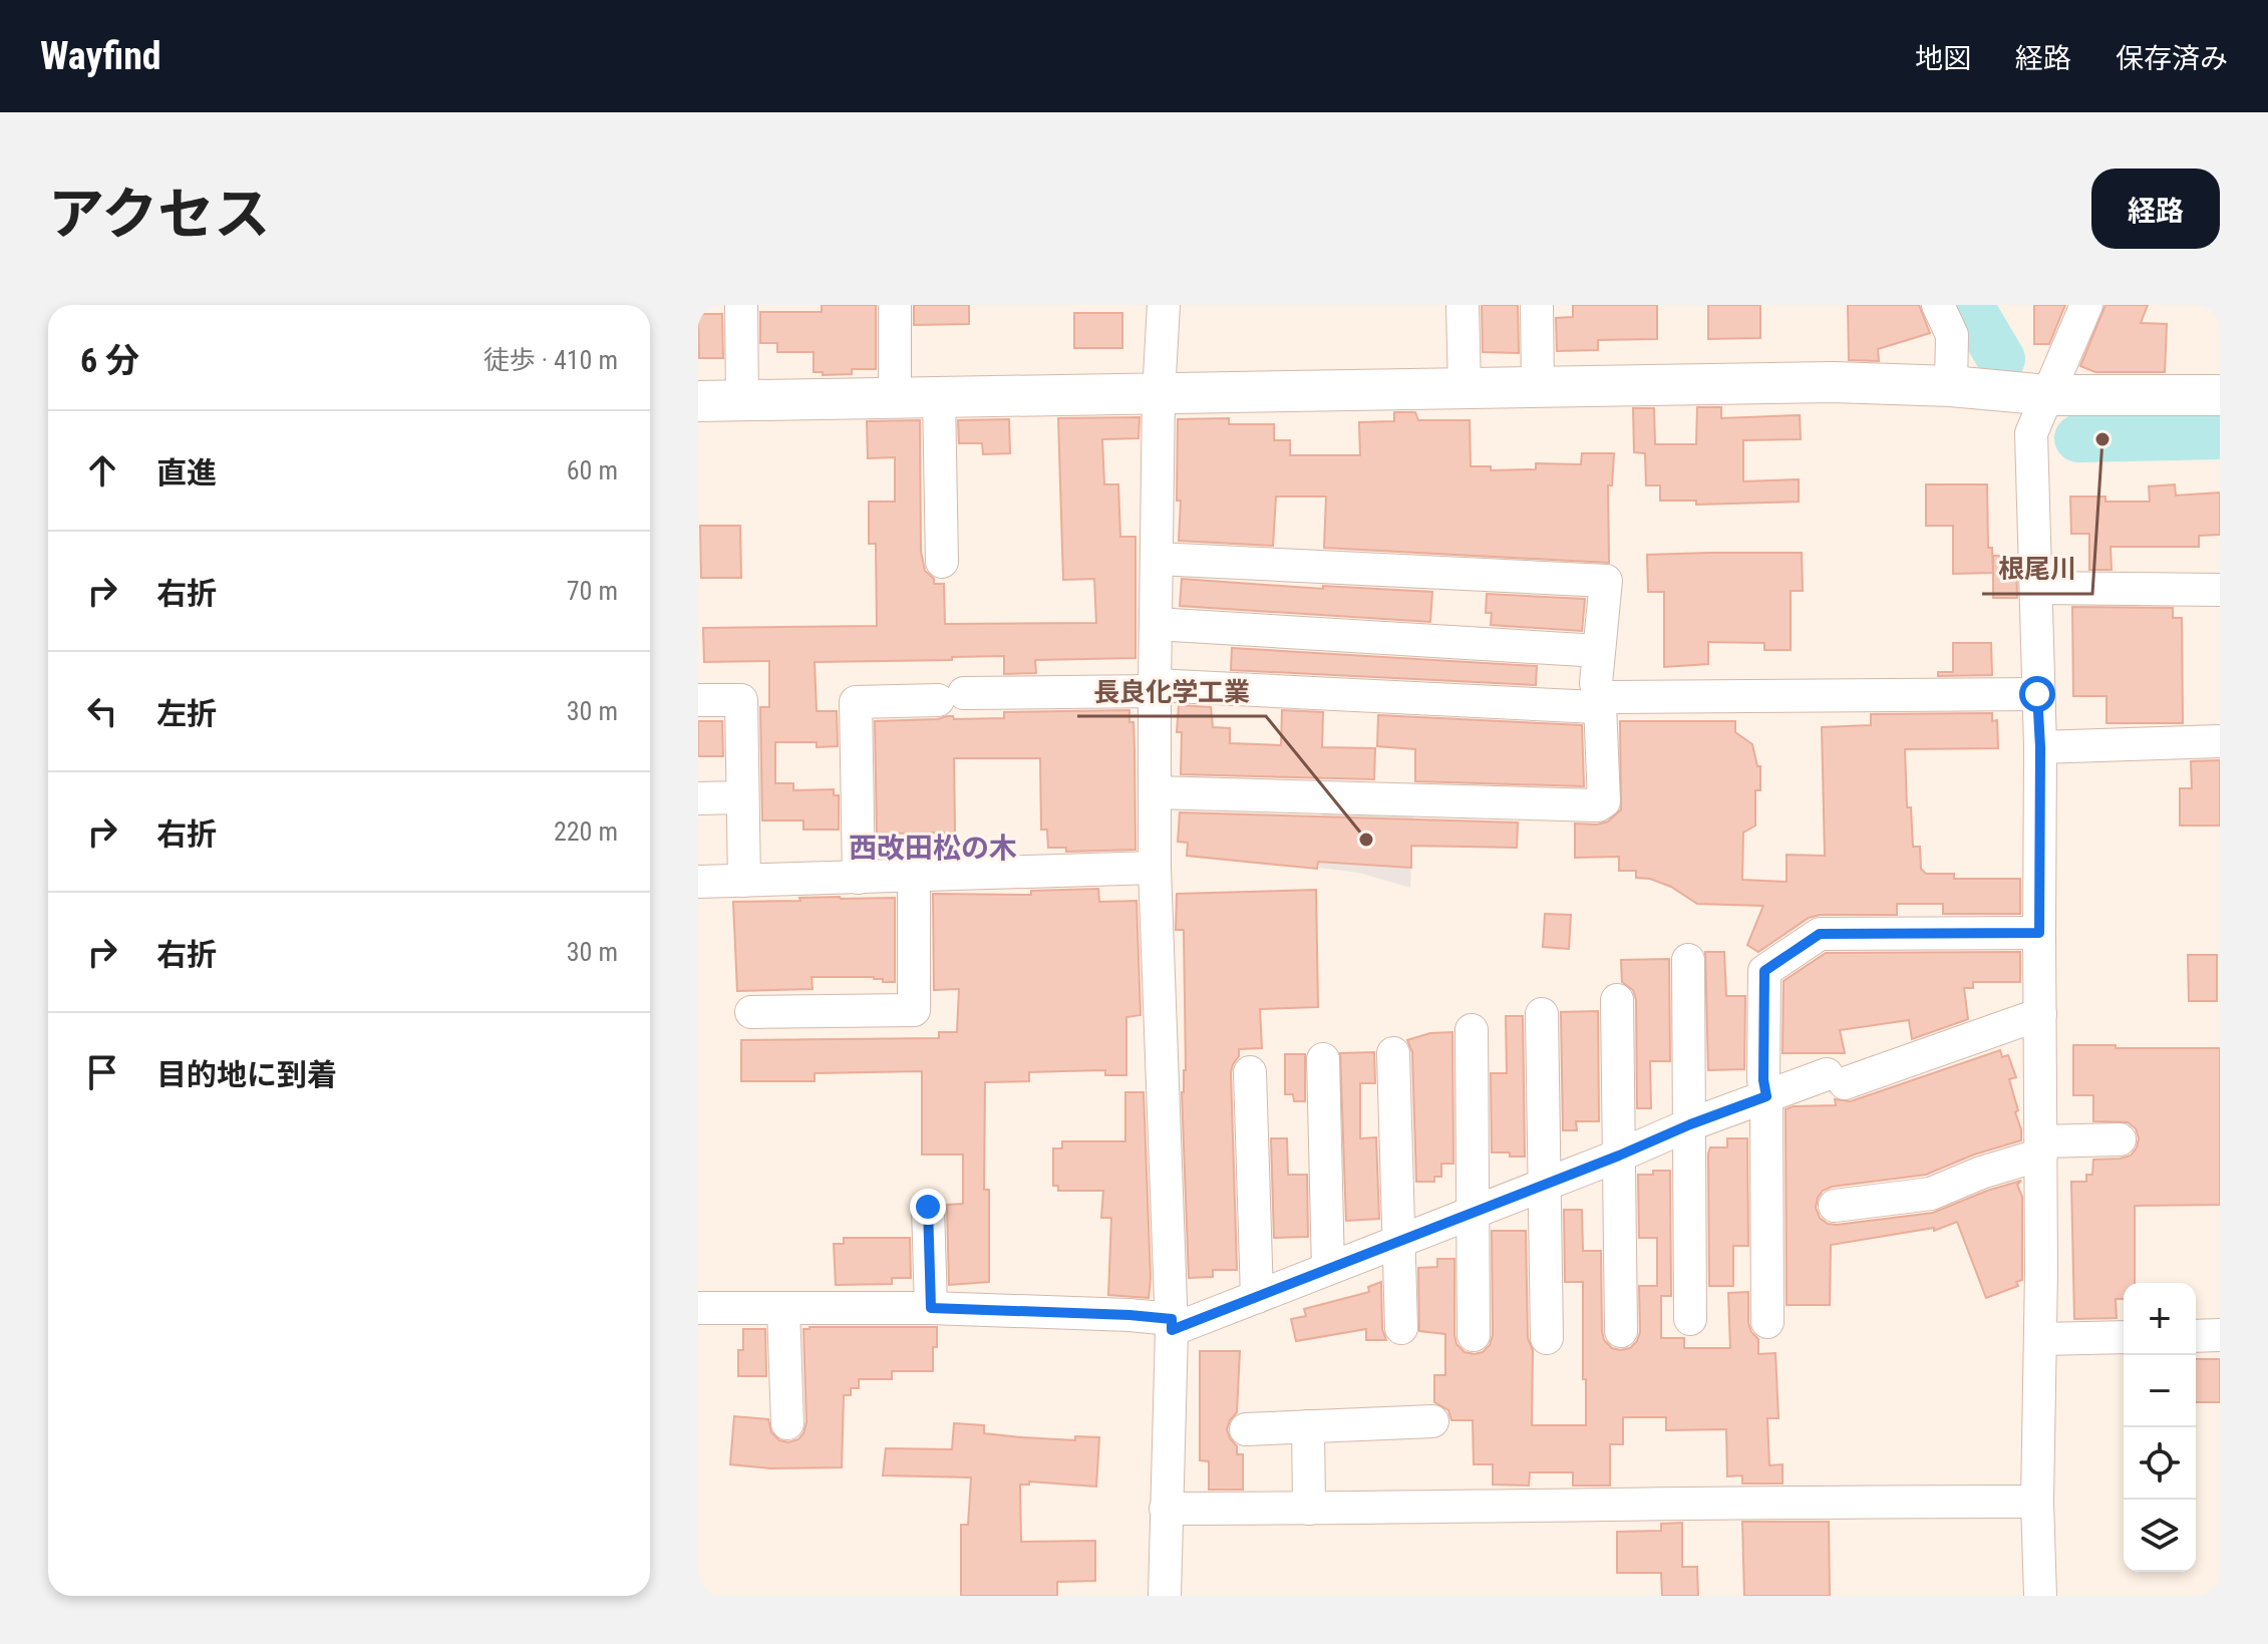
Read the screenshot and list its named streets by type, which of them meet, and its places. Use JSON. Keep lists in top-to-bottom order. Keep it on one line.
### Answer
{"districts":["西改田松の木"],"places":["根尾川","長良化学工業"],"page":{"header":"Wayfind","nav":["地図","経路","保存済み"],"title":"アクセス","buttons":"経路","heading":["6 分","徒歩 · 410 m"],"list":[["直進","60 m"],["右折","70 m"],["左折","30 m"],["右折","220 m"],["右折","30 m"],"目的地に到着"],"map_buttons":["+","−"]}}
